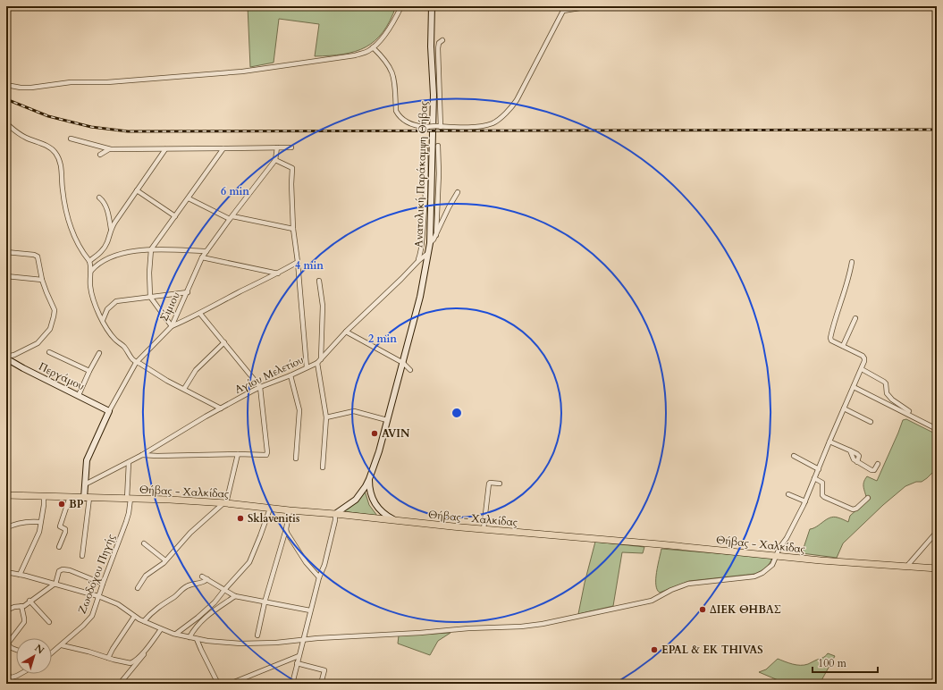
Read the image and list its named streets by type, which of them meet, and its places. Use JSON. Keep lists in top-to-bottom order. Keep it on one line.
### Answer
{"streets":{"main road":["Ανατολική Παράκαμψη Θήβας","Σίμιου","Περγάμου","Θήβας - Χαλκίδας"],"street":["Αγίου Μελετίου","Ζωοδόχου Πηγής"]},"crossings":[["Ανατολική Παράκαμψη Θήβας","Αγίου Μελετίου"],["Ανατολική Παράκαμψη Θήβας","Θήβας - Χαλκίδας"],["Σίμιου","Αγίου Μελετίου"],["Σίμιου","Περγάμου"],["Αγίου Μελετίου","Ζωοδόχου Πηγής"],["Θήβας - Χαλκίδας","Ζωοδόχου Πηγής"]],"places":["AVIN","BP","Sklavenitis","ΔΙΕΚ ΘΗΒΑΣ","EPAL & EK THIVAS"],"scale_bar":"100 m","north":"top right","rings":["6 min","4 min","2 min"]}
